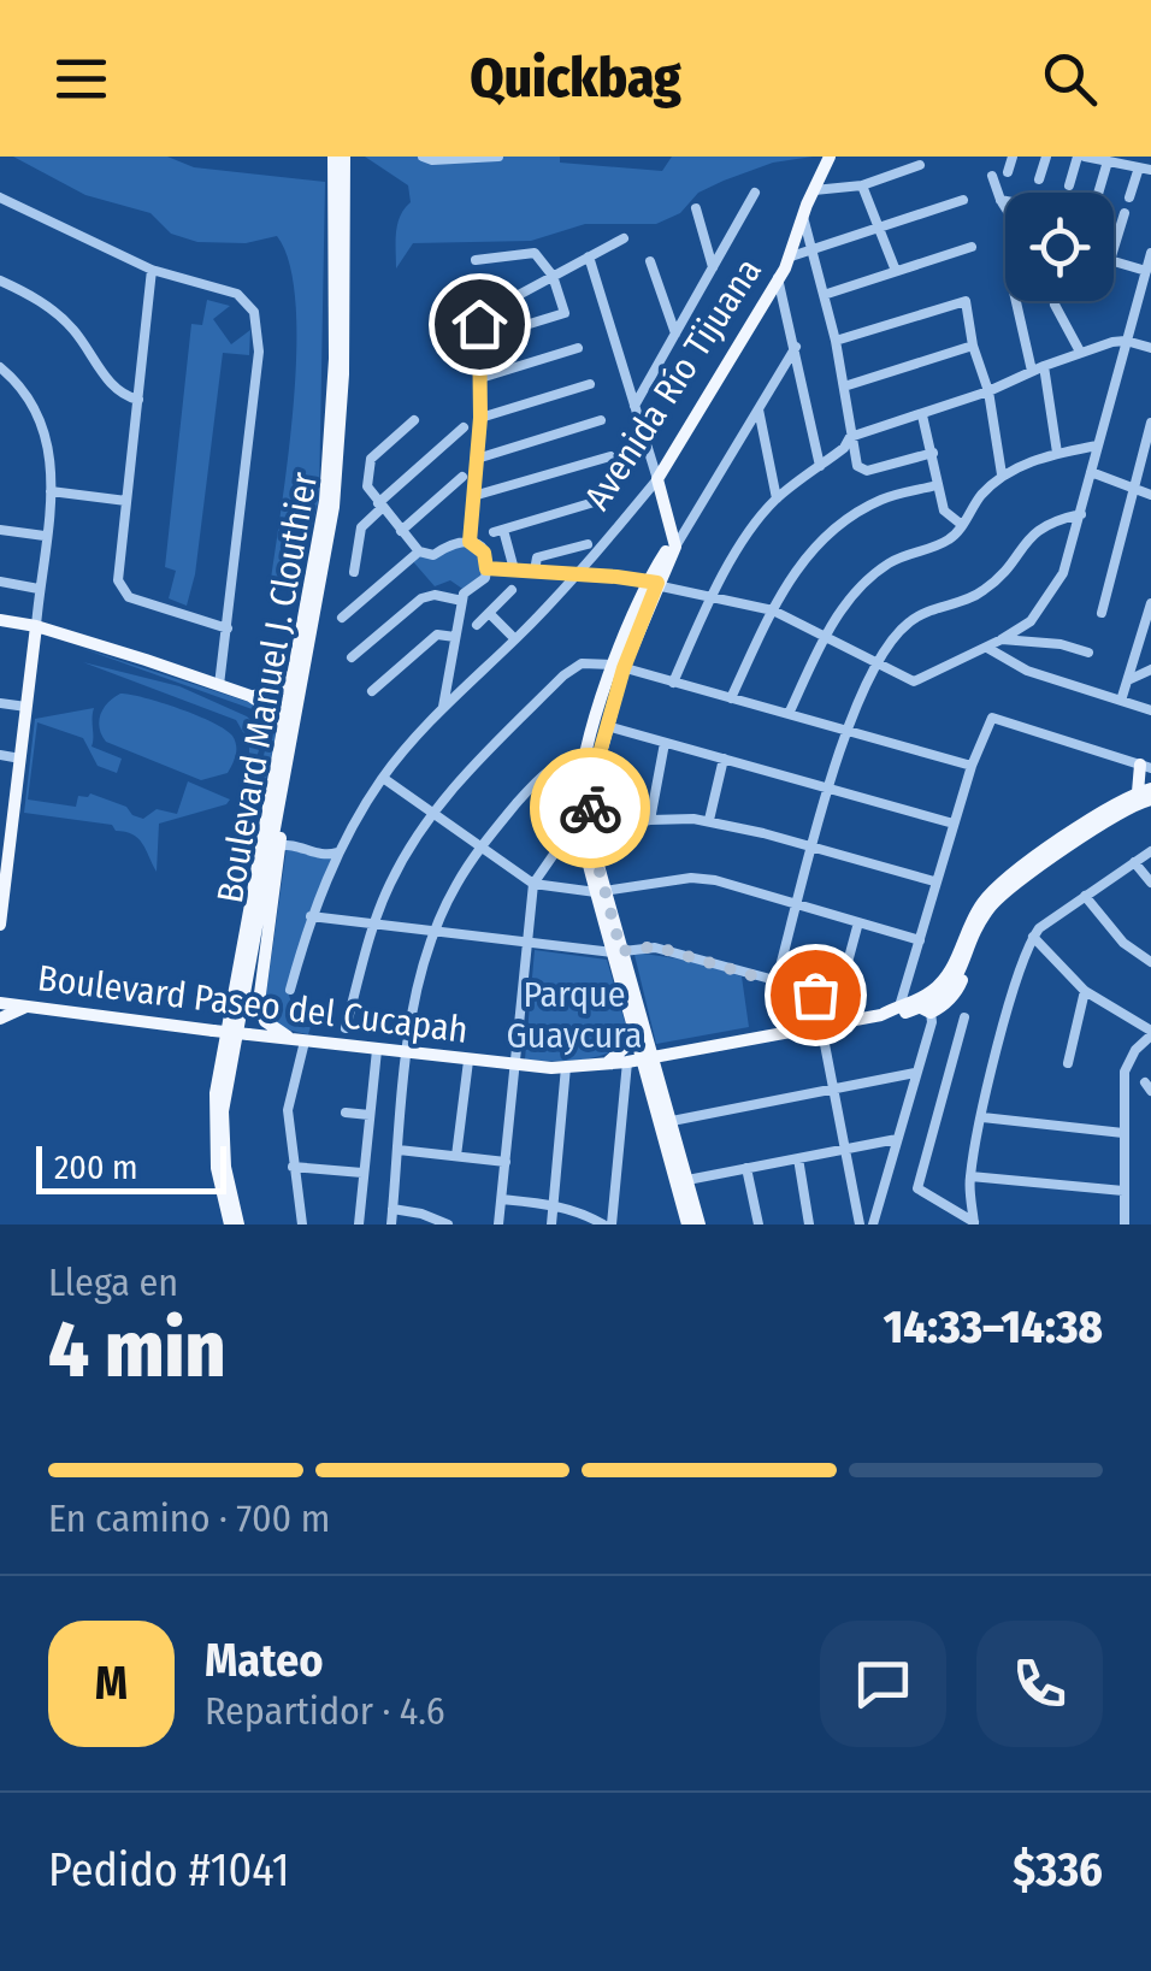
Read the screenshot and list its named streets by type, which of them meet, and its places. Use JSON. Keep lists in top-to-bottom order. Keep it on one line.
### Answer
{"streets":{"main road":["Avenida Río Tijuana","Boulevard Manuel J. Clouthier","Boulevard Paseo del Cucapah"]},"parks":["Parque Guaycura"],"scale_bar":"200 m","page":{"header":"Quickbag","scale":"200 m","heading":["4 min","Llega en","14:33–14:38"],"panel":["Mateo","Repartidor · 4.6","Pedido #1041","$336"],"bar":"En camino · 700 m","round":"M"}}
